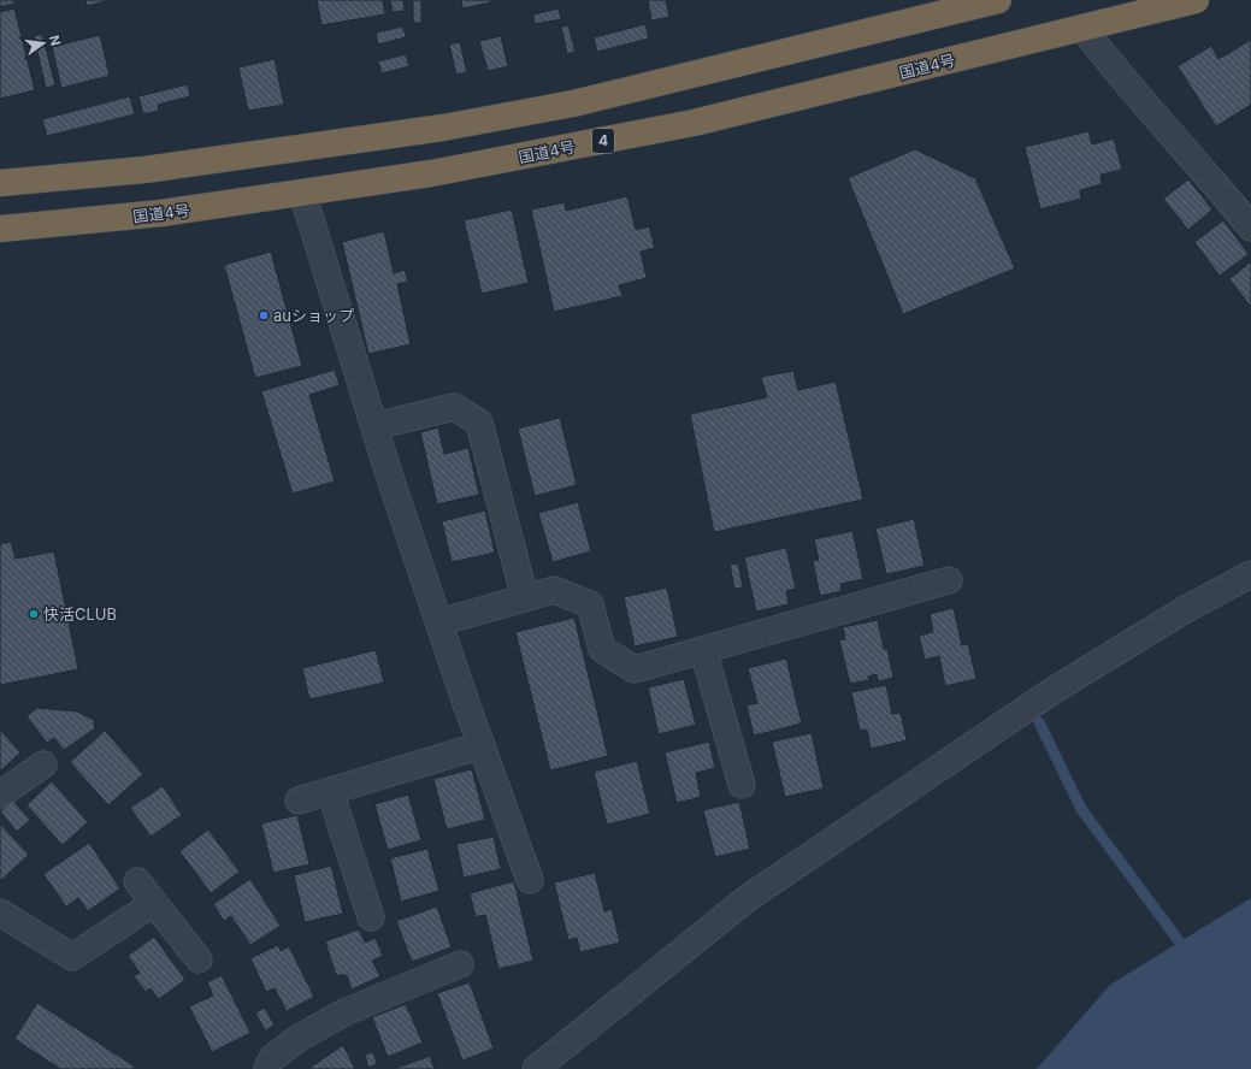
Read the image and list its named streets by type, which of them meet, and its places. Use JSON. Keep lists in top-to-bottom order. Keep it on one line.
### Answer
{"streets":{"highway":["国道4号","4"]},"places":["auショップ","快活CLUB"],"north":"right"}
